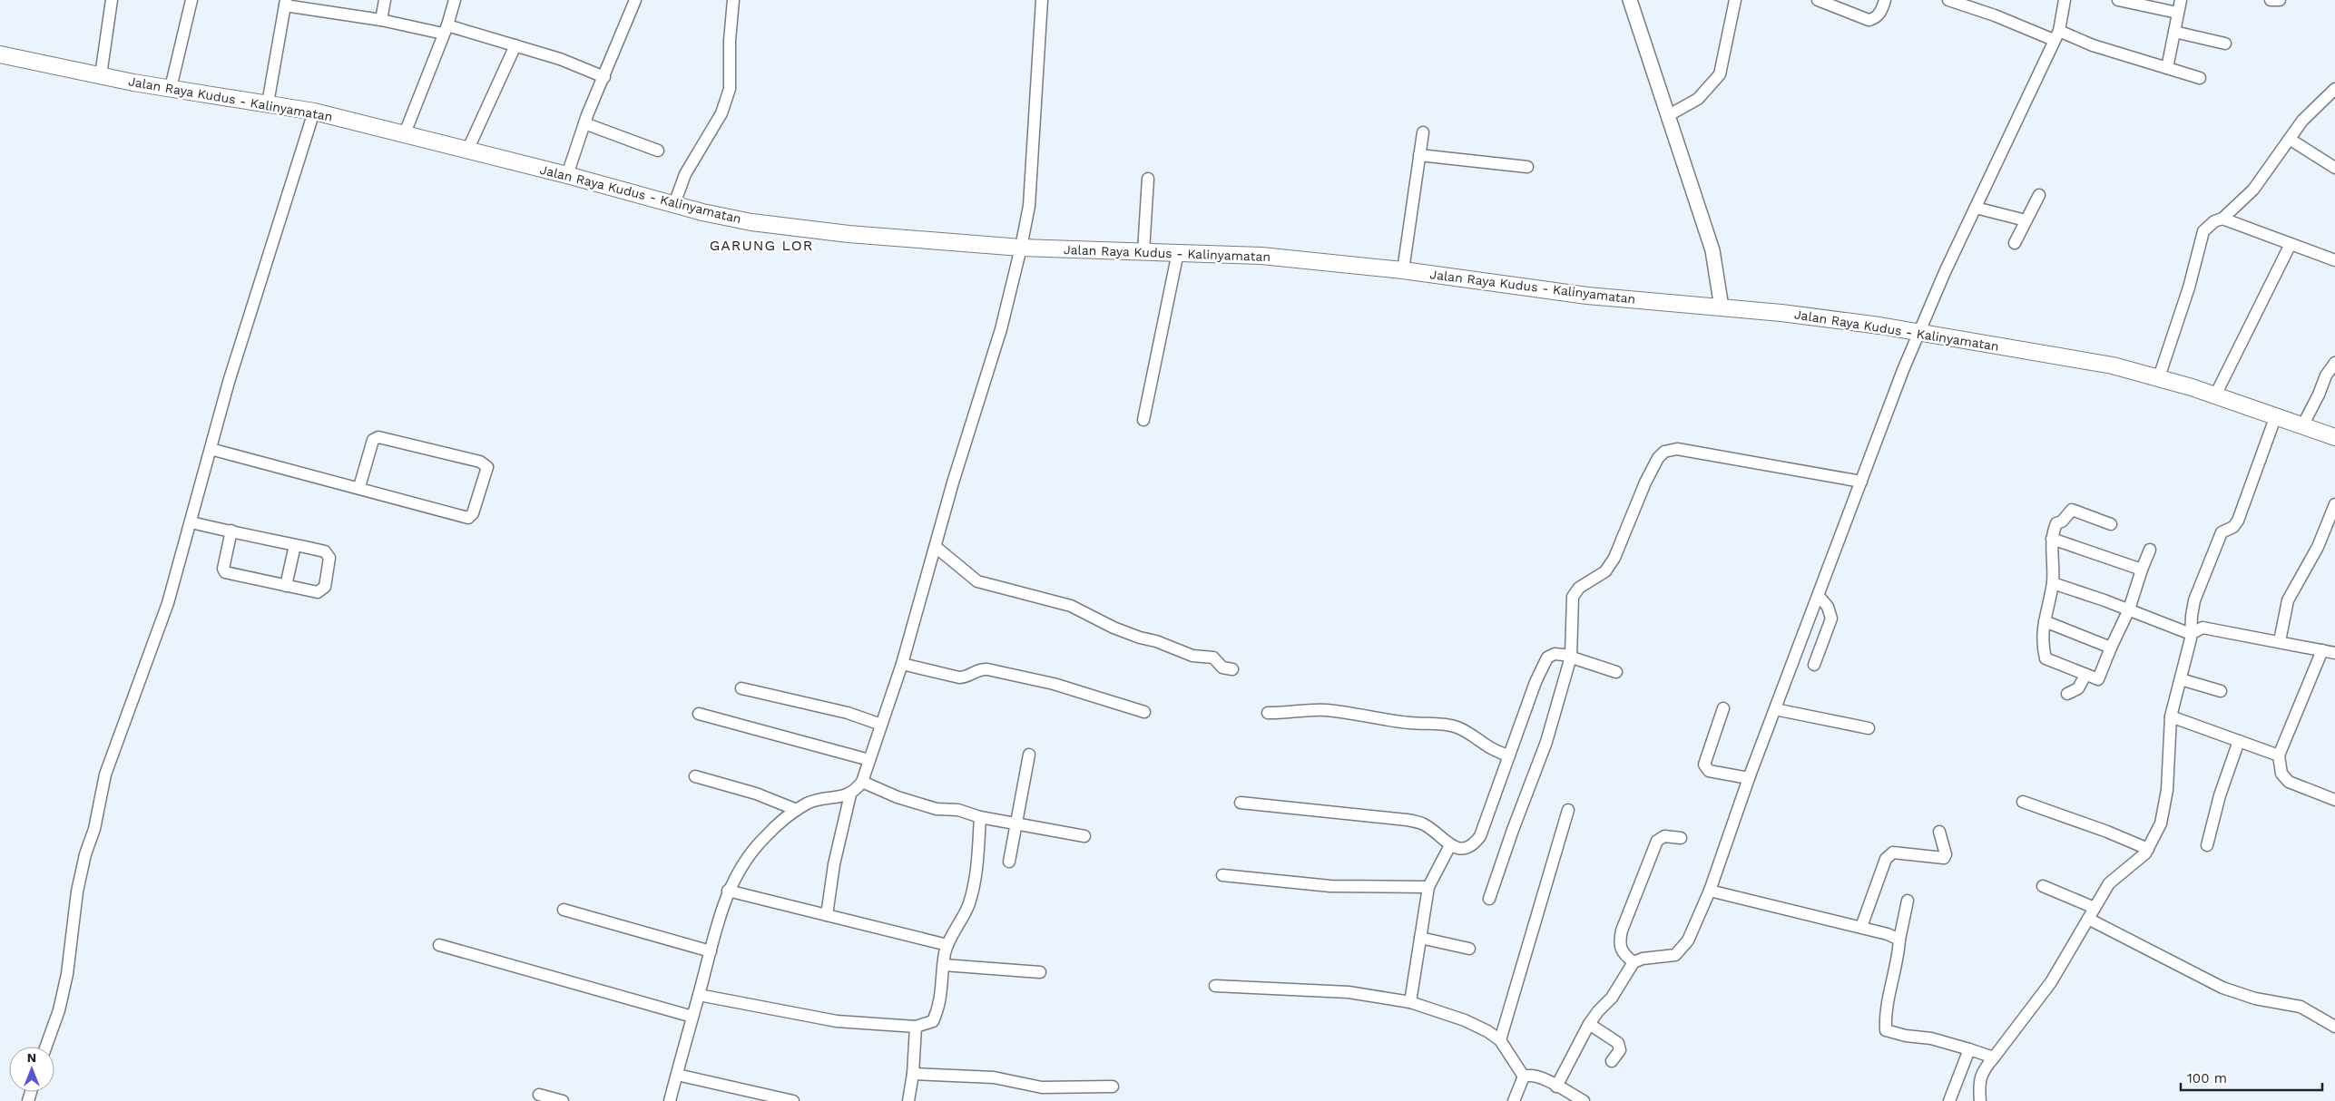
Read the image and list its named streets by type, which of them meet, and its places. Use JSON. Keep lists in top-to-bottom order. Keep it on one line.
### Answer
{"streets":{"main road":["Jalan Raya Kudus - Kalinyamatan"]},"districts":["GARUNG LOR"],"scale_bar":"100 m","north":"top"}
